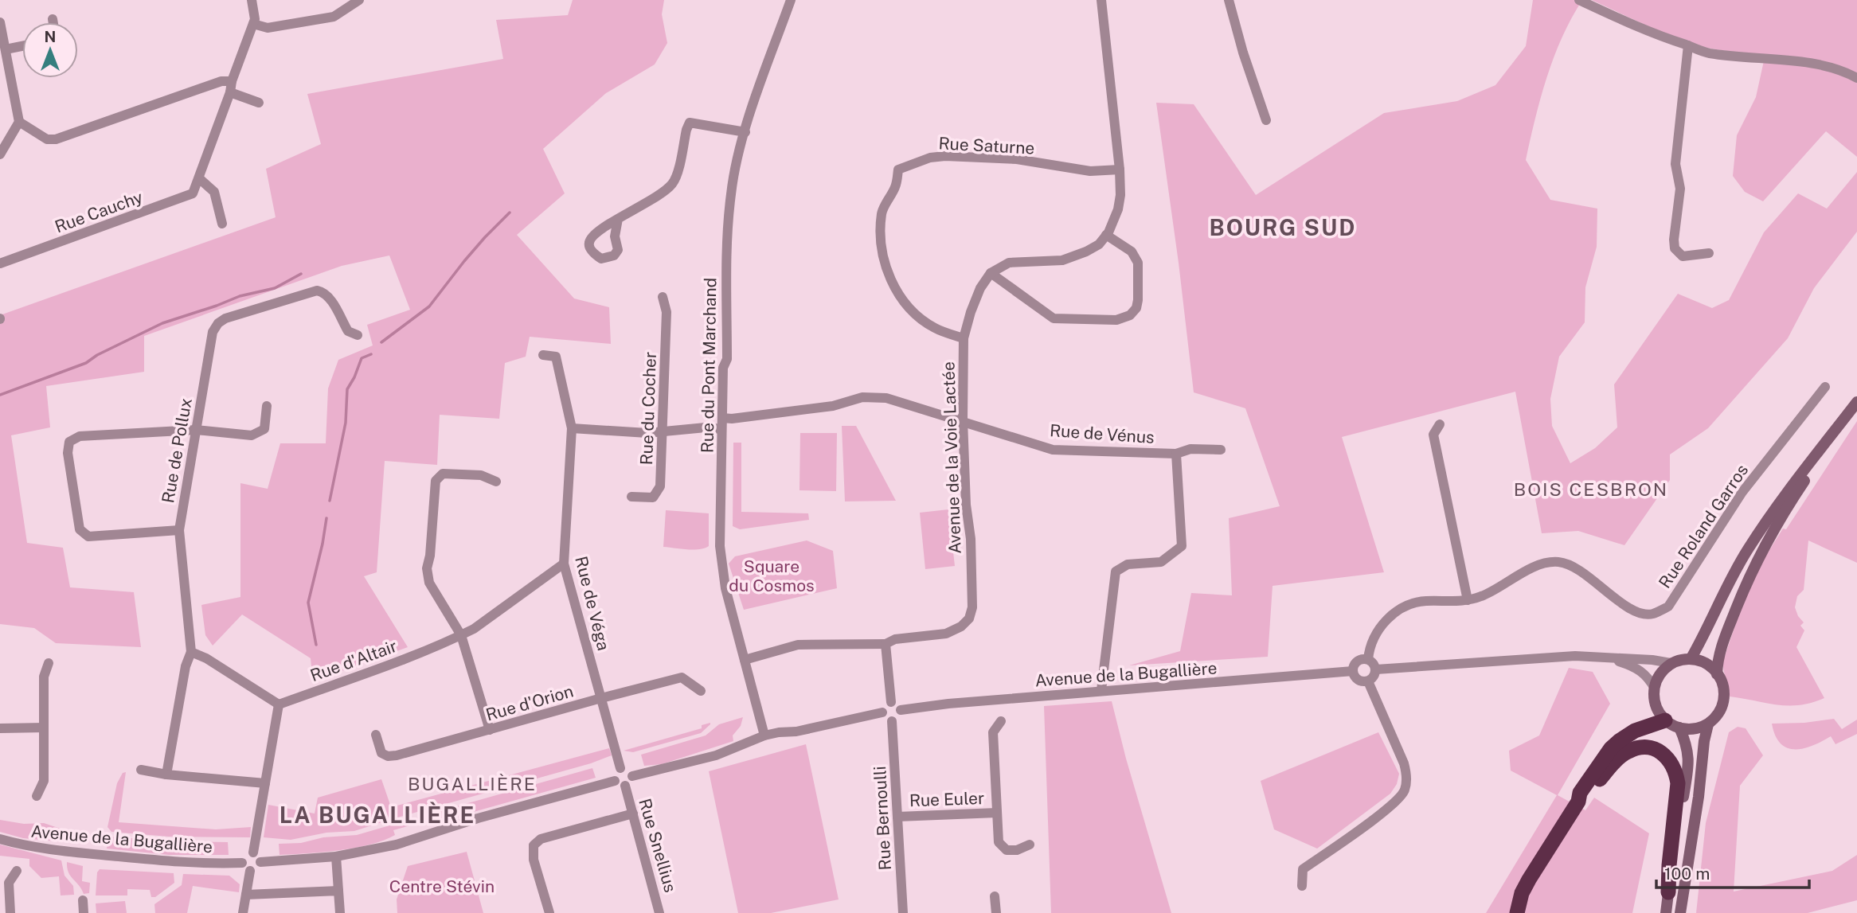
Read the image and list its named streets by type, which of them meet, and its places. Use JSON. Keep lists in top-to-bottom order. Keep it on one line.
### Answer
{"streets":{"street":["Rue Saturne","Rue Cauchy","Rue du Pont Marchand","Rue du Cocher","Rue de Vénus","Rue de Pollux","Avenue de la Voie Lactée","Rue Roland Garros","Rue de Véga","Rue d'Altair","Avenue de la Bugallière","Rue d'Orion","Rue Euler","Rue Bernoulli","Rue Snellius"]},"crossings":[["Rue Saturne","Avenue de la Voie Lactée"],["Rue du Pont Marchand","Rue de Vénus"],["Rue du Cocher","Rue de Vénus"],["Rue de Vénus","Avenue de la Voie Lactée"],["Rue de Vénus","Rue de Véga"],["Rue de Véga","Rue d'Altair"],["Rue de Véga","Rue d'Orion"],["Rue de Véga","Rue Snellius"],["Avenue de la Bugallière","Rue Bernoulli"],["Rue Euler","Rue Bernoulli"]],"districts":["BOURG SUD","BOIS CESBRON","BUGALLIÈRE","LA BUGALLIÈRE"],"parks":["Square du Cosmos","Centre Stévin"],"scale_bar":"100 m","north":"top"}
